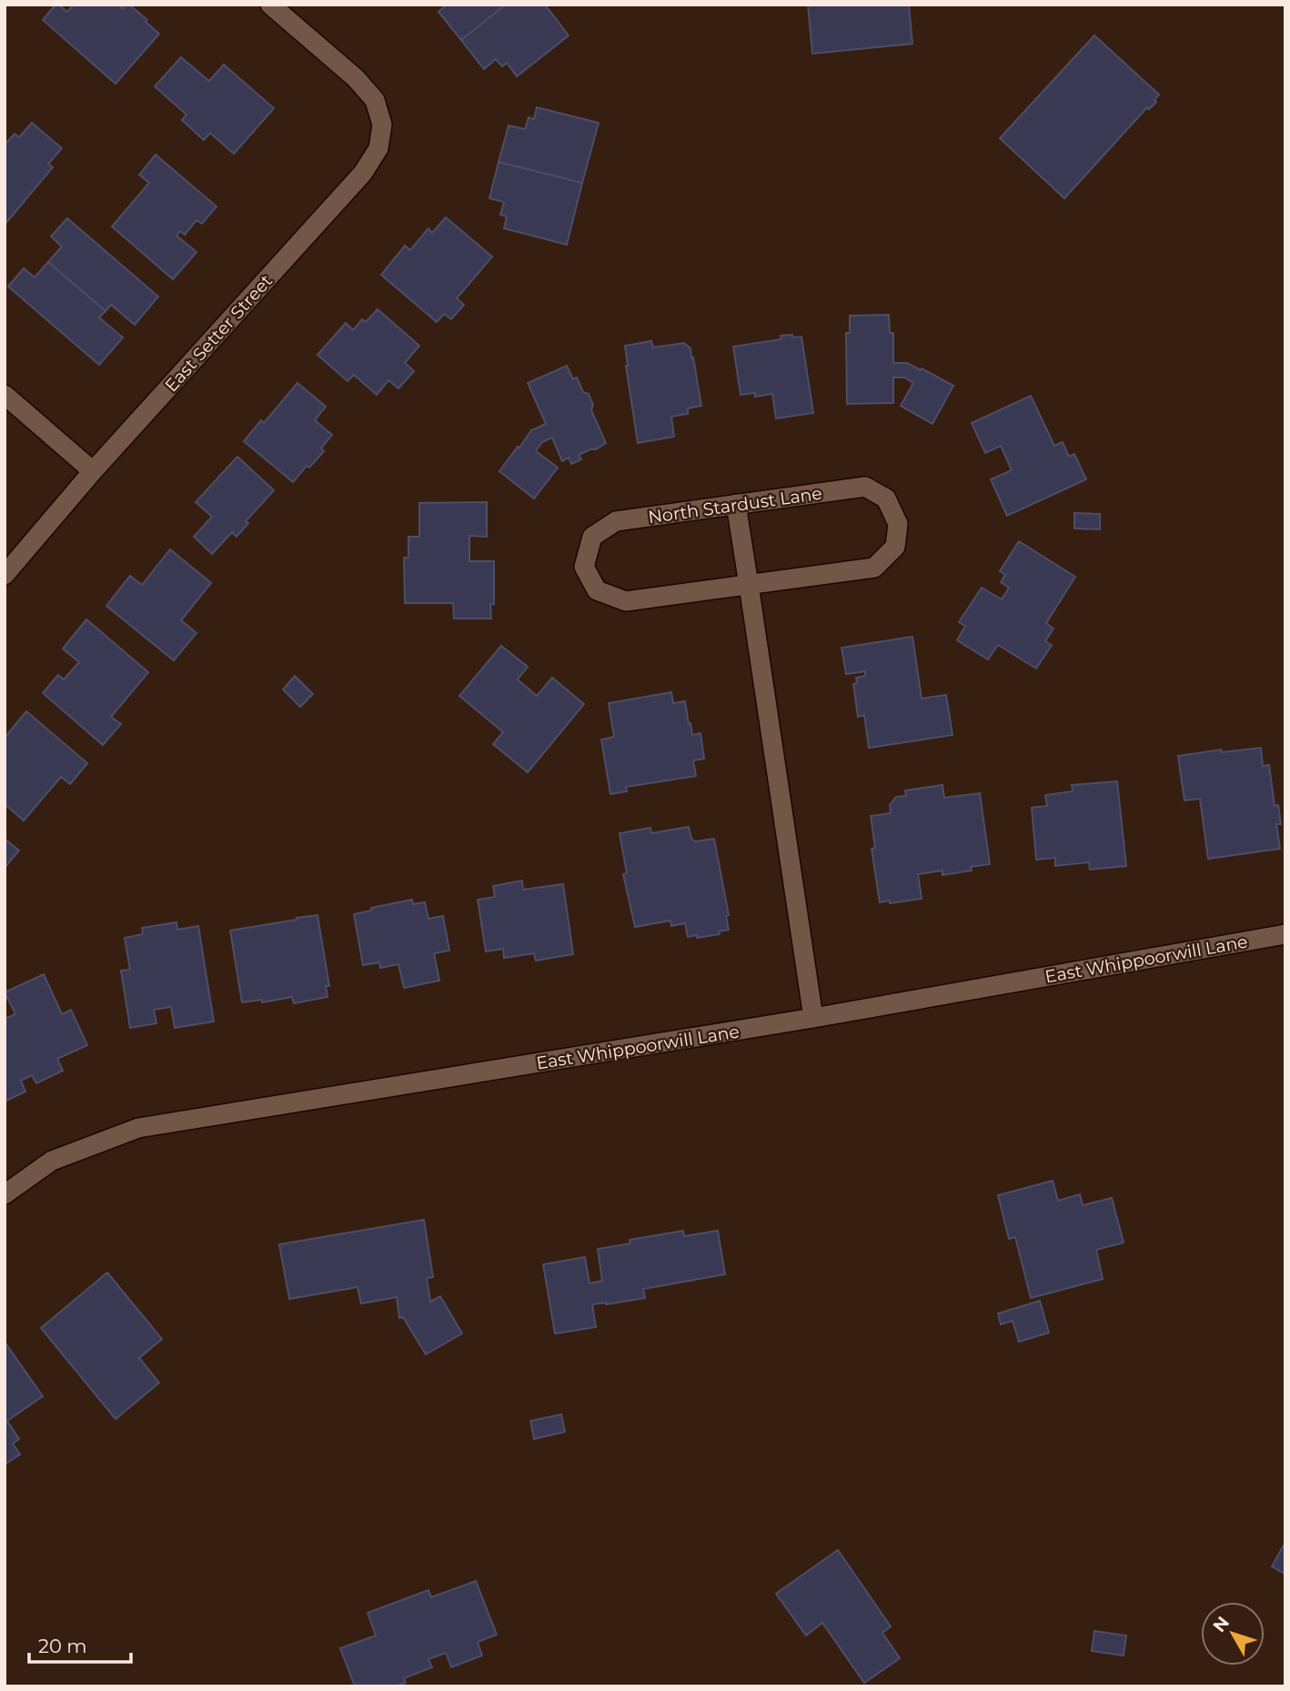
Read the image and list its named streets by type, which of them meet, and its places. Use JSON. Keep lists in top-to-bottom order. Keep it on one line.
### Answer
{"streets":{"street":["East Setter Street","North Stardust Lane","East Whippoorwill Lane"]},"scale_bar":"20 m","north":"top left"}
